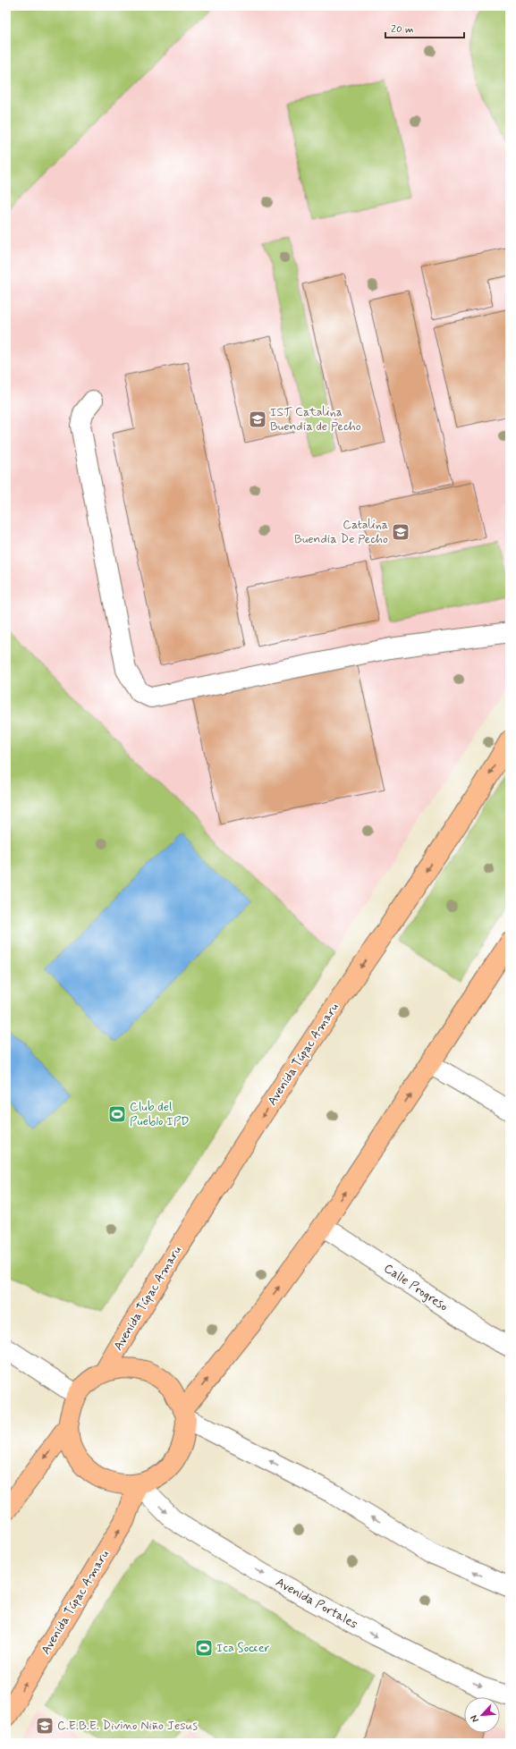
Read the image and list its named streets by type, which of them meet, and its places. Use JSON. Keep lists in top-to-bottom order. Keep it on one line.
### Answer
{"streets":{"main road":["Avenida Túpac Amaru"],"street":["Calle Progreso","Avenida Portales"]},"crossings":[["Avenida Túpac Amaru","Avenida Portales"]],"places":{"school or university":["IST Catalina Buendia de Pecho","Catalina Buendia De Pecho","C.E.B.E. Divino Niño Jesus"],"sports":["Club del Pueblo IPD","Ica Soccer"]},"scale_bar":"20 m","north":"bottom left"}
